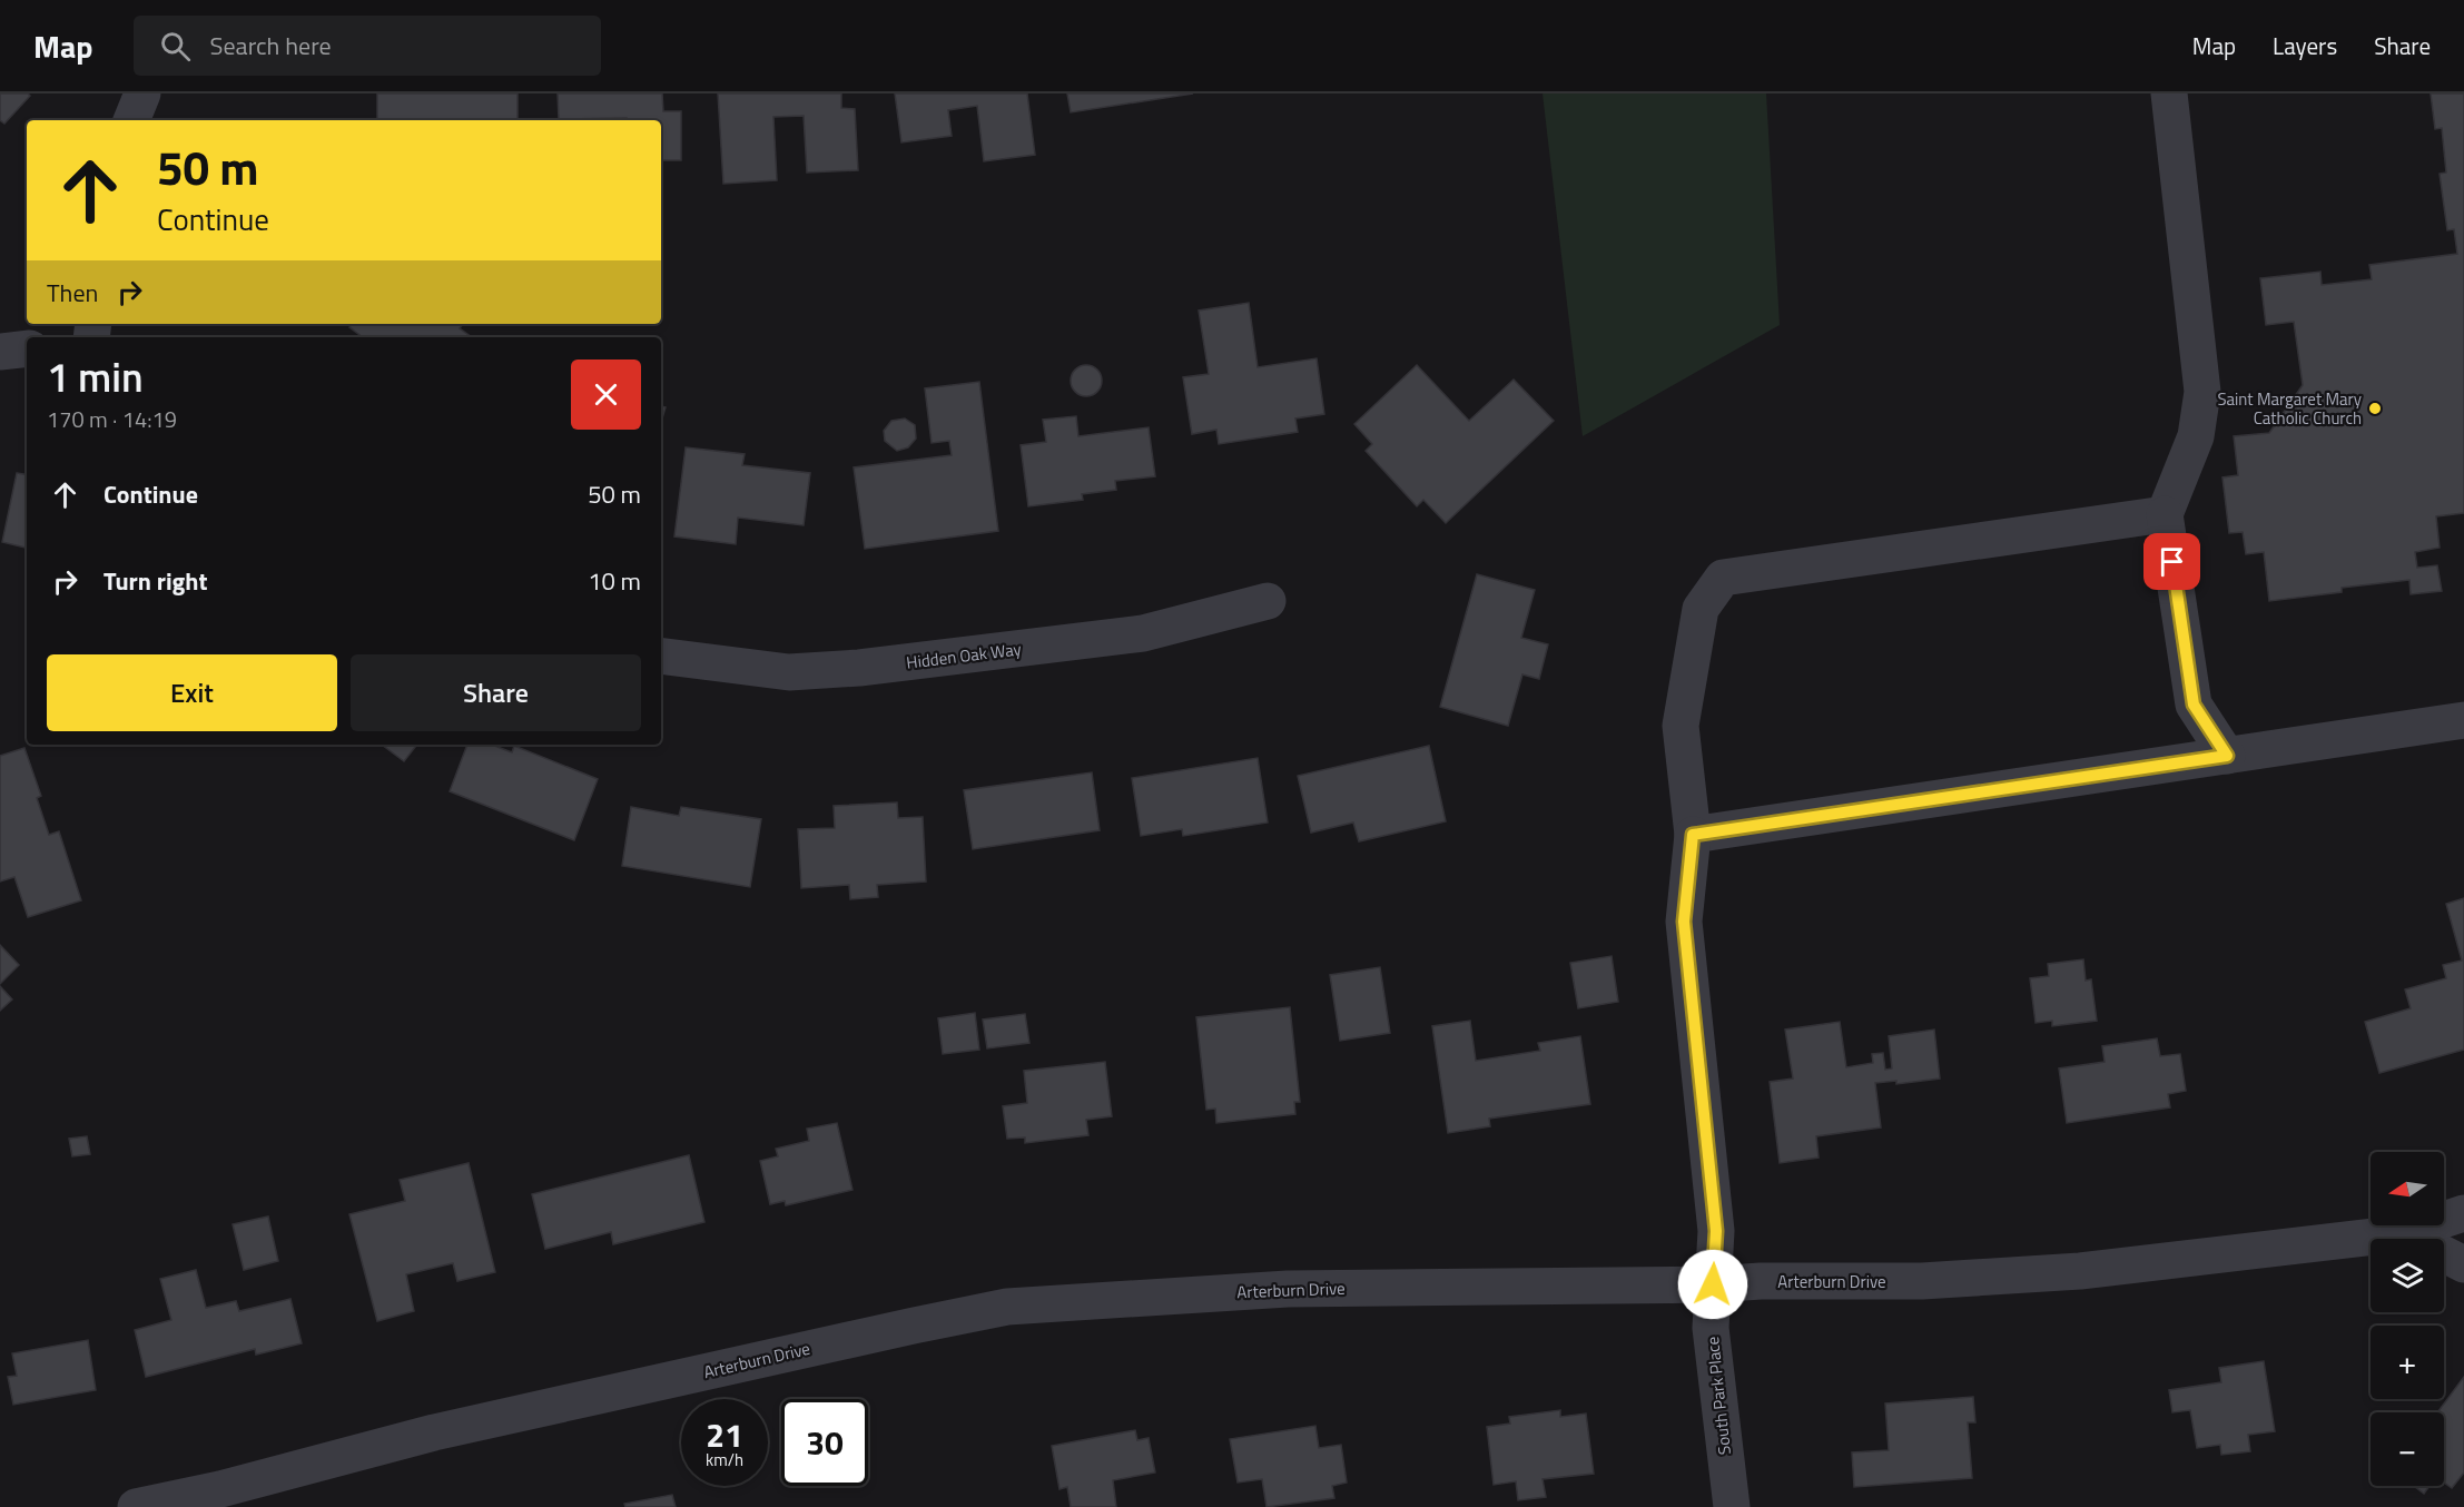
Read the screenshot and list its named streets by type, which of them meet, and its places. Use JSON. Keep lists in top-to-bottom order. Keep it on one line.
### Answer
{"streets":{"street":["Hidden Oak Way","Arterburn Drive","South Park Place"]},"crossings":[["Arterburn Drive","South Park Place"]],"places":["Saint Margaret Mary Catholic Church"],"north":"left","page":{"header":"Map","search":"Search here","nav":["Map","Layers","Share"],"turn":["50 m","Continue"],"then":"Then","heading":["1 min","170 m · 14:19"],"list":[{"name":"Continue","value":"50 m"},{"name":"Turn right","value":"10 m"}],"buttons":["Exit","Share"],"map_buttons":["+","−"],"speed":"21 km/h","limit":"30"}}
